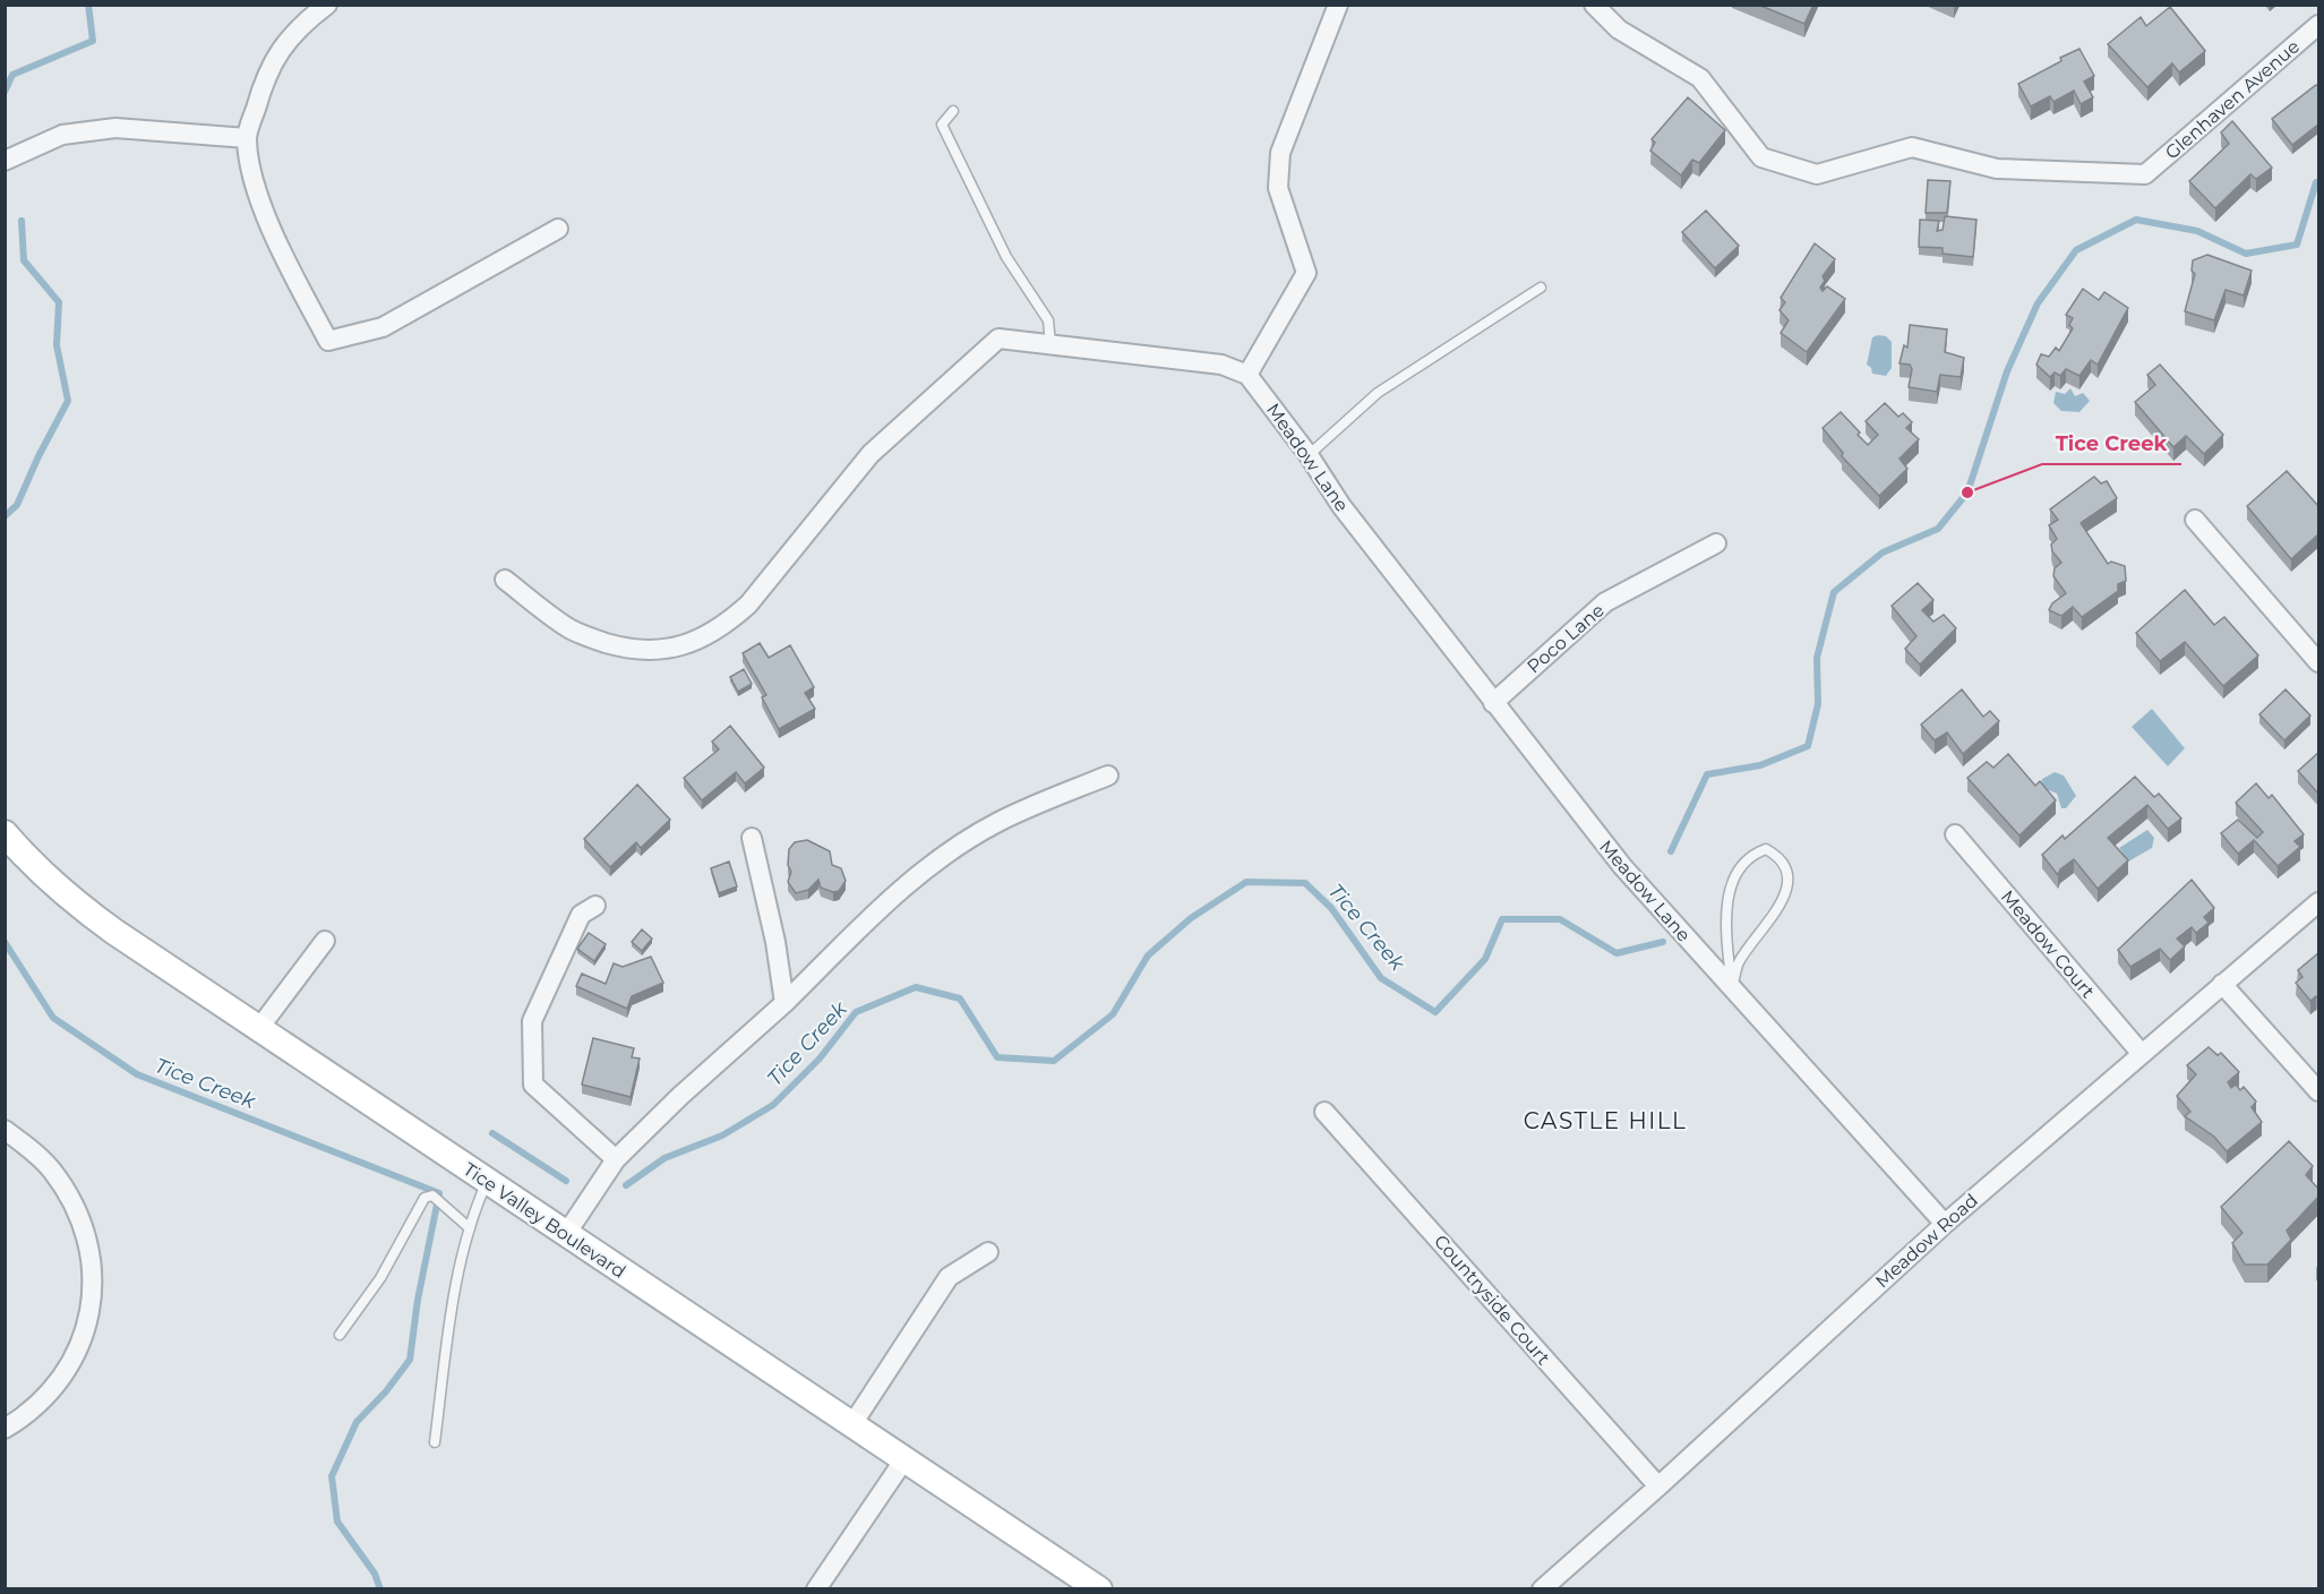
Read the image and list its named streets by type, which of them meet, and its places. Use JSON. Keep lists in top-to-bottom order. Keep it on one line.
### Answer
{"streets":{"street":["Glenhaven Avenue","Meadow Lane","Poco Lane","Meadow Court","Tice Valley Boulevard","Meadow Road","Countryside Court"]},"crossings":[["Meadow Lane","Poco Lane"],["Meadow Lane","Meadow Road"],["Meadow Court","Meadow Road"],["Meadow Road","Countryside Court"]],"districts":["CASTLE HILL"],"water":["Tice Creek"],"places":["Tice Creek"]}
